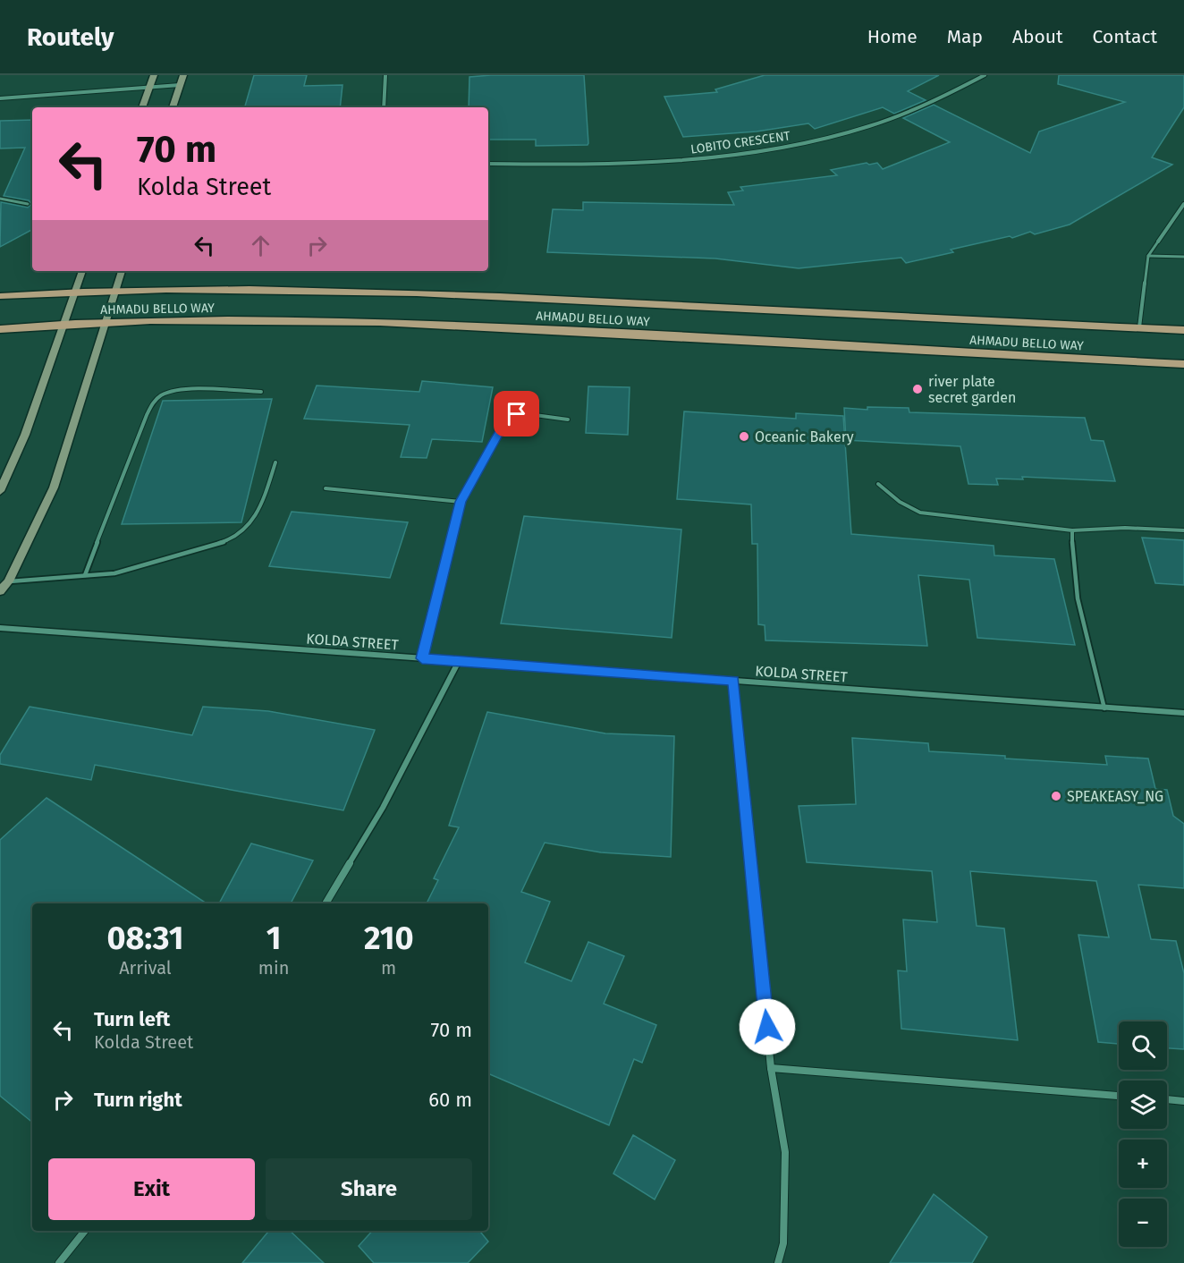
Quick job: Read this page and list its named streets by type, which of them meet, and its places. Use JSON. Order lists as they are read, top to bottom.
{
  "streets": {
    "main road": ["AHMADU BELLO WAY"],
    "street": ["LOBITO CRESCENT", "KOLDA STREET"]
  },
  "places": ["river plate secret garden", "Oceanic Bakery", "SPEAKEASY_NG"],
  "page": {
    "header": "Routely",
    "nav": [
      "Home",
      "Map",
      "About",
      "Contact"
    ],
    "turn": ["70 m", "Kolda Street"],
    "eta": [
      "08:31",
      "Arrival",
      "1",
      "min",
      "210",
      "m"
    ],
    "list": [
      {
        "name": "Turn left",
        "note": "Kolda Street",
        "value": "70 m"
      },
      {
        "name": "Turn right",
        "value": "60 m"
      }
    ],
    "map_buttons": ["+", "−"],
    "buttons": ["Exit", "Share"]
  }
}
